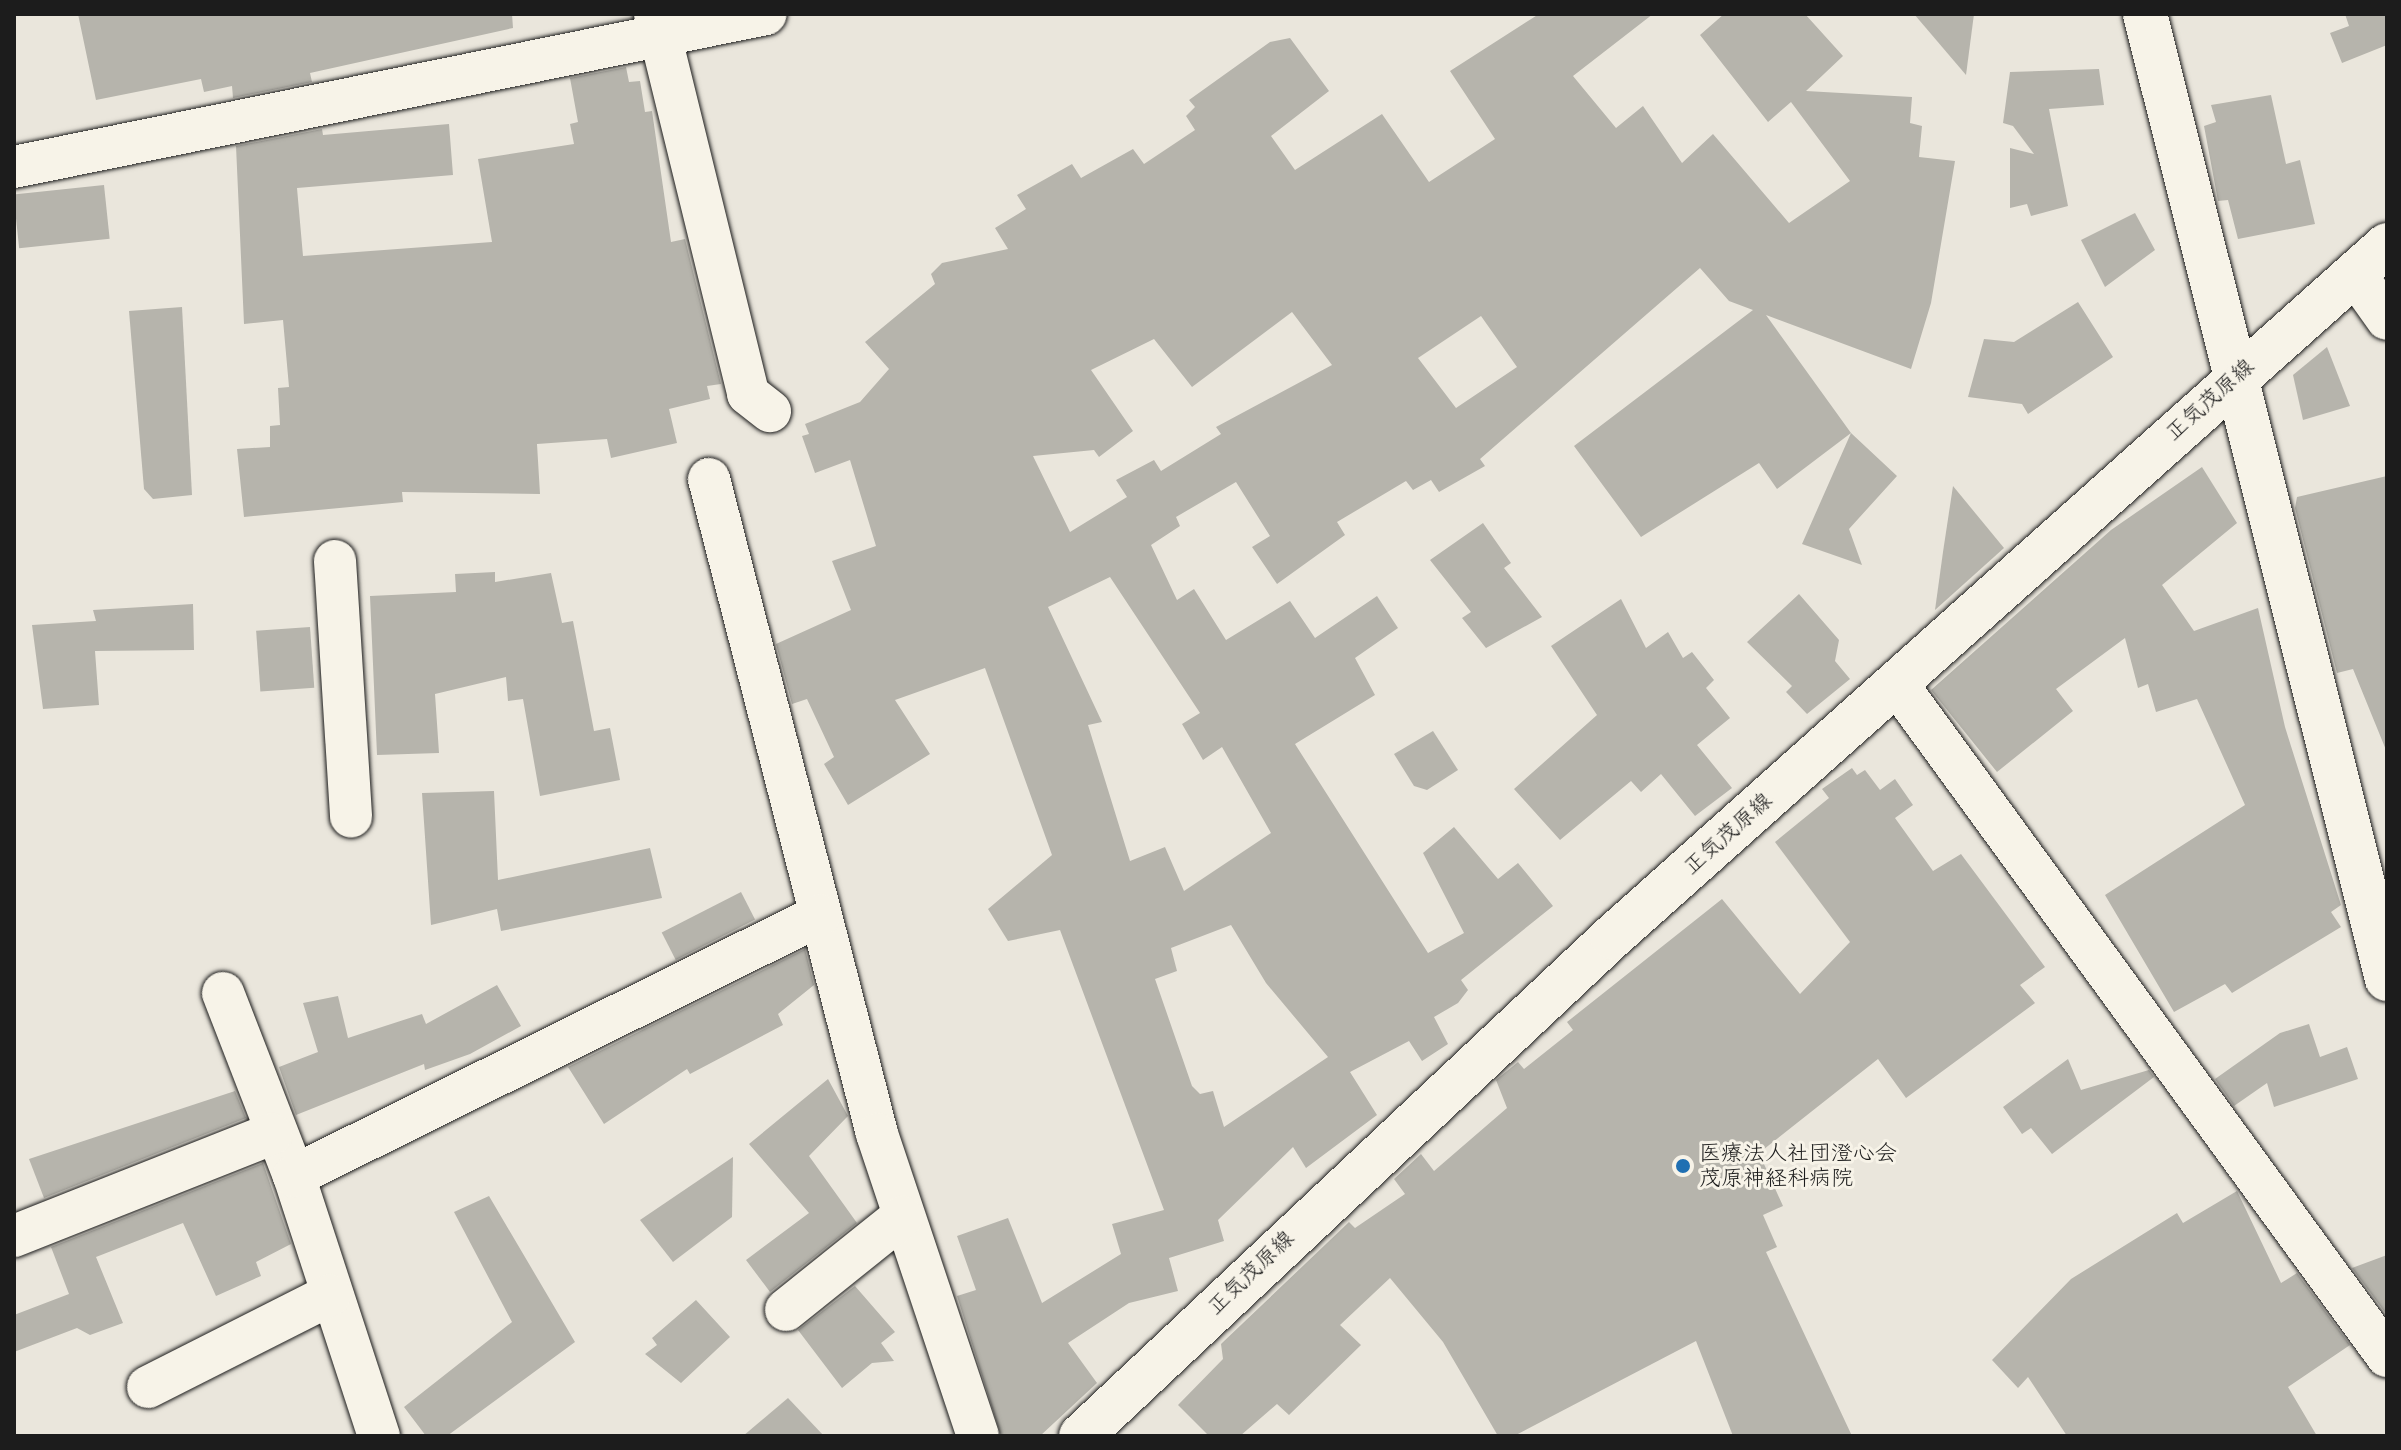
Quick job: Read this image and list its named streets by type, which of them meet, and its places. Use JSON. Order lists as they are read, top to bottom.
{
  "streets": {
    "main road": ["正気茂原線"]
  },
  "places": ["医療法人社団澄心会 茂原神経科病院"]
}
